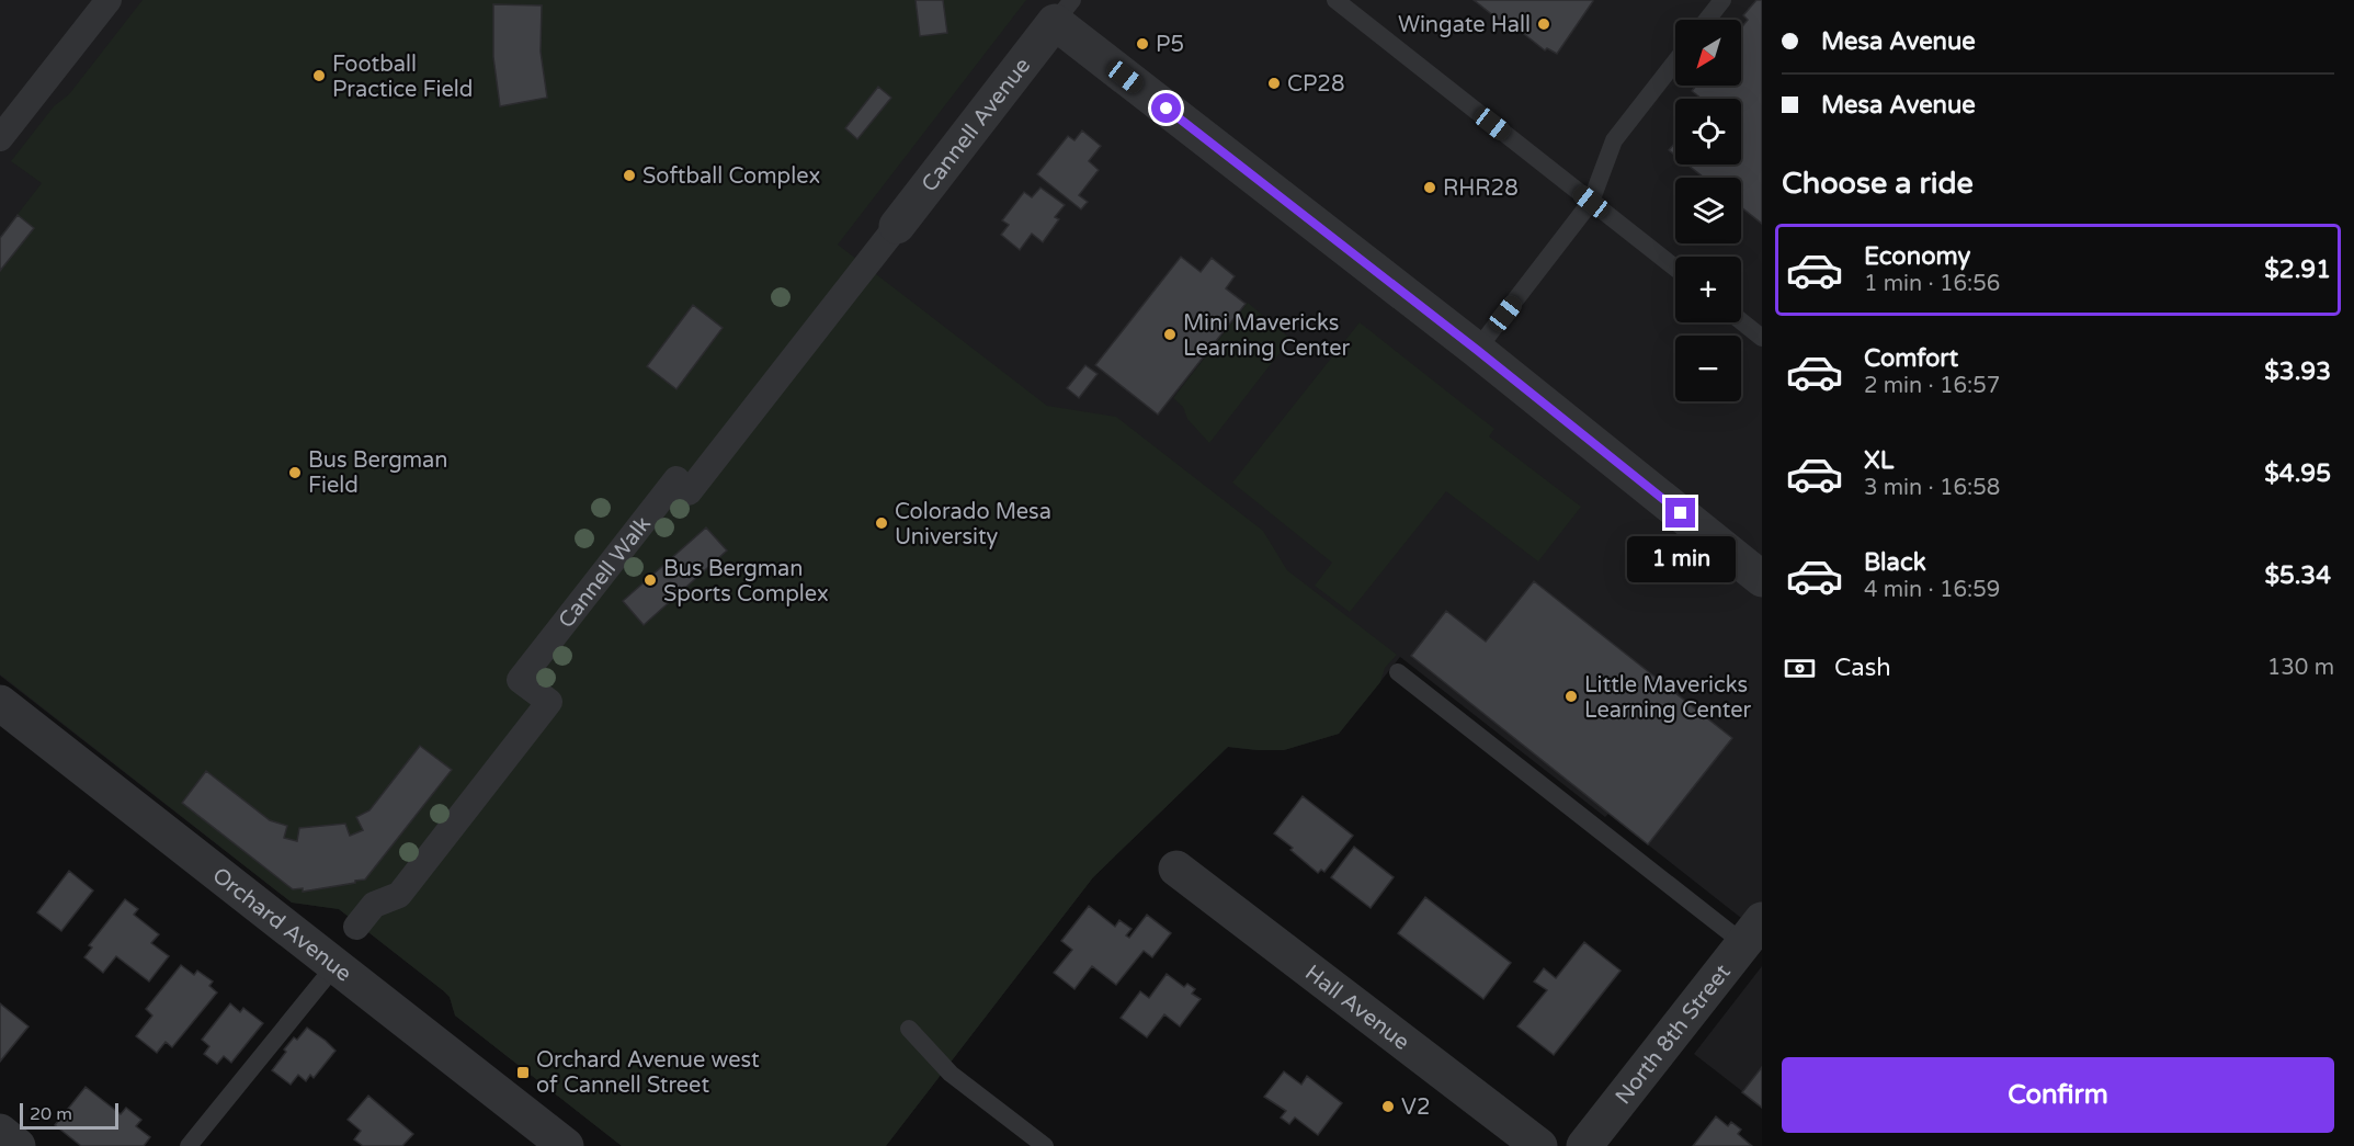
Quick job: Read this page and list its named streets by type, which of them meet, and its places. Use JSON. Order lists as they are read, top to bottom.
{
  "streets": {
    "street": [
      "Cannell Avenue",
      "Cannell Walk",
      "Orchard Avenue",
      "Hall Avenue",
      "North 8th Street"
    ]
  },
  "crossings": [
    ["Cannell Avenue", "Cannell Walk"]
  ],
  "places": {
    "other": [
      "Wingate Hall",
      "P5",
      "Football Practice Field",
      "CP28",
      "Softball Complex",
      "RHR28",
      "Mini Mavericks Learning Center",
      "Bus Bergman Field",
      "Colorado Mesa University",
      "Bus Bergman Sports Complex",
      "Little Mavericks Learning Center",
      "V2"
    ],
    "transit": ["Orchard Avenue west of Cannell Street"]
  },
  "scale_bar": "20 m",
  "north": "bottom left",
  "page": {
    "banner": ["Mesa Avenue", "Mesa Avenue"],
    "map_buttons": ["+", "−"],
    "heading": "Choose a ride",
    "list": [
      {
        "name": "Economy",
        "note": "1 min · 16:56",
        "value": "$2.91"
      },
      {
        "name": "Comfort",
        "note": "2 min · 16:57",
        "value": "$3.93"
      },
      {
        "name": "XL",
        "note": "3 min · 16:58",
        "value": "$4.95"
      },
      {
        "name": "Black",
        "note": "4 min · 16:59",
        "value": "$5.34"
      }
    ],
    "bubble": "1 min",
    "pay": ["Cash", "130 m"],
    "buttons": "Confirm",
    "scale": "20 m"
  }
}
